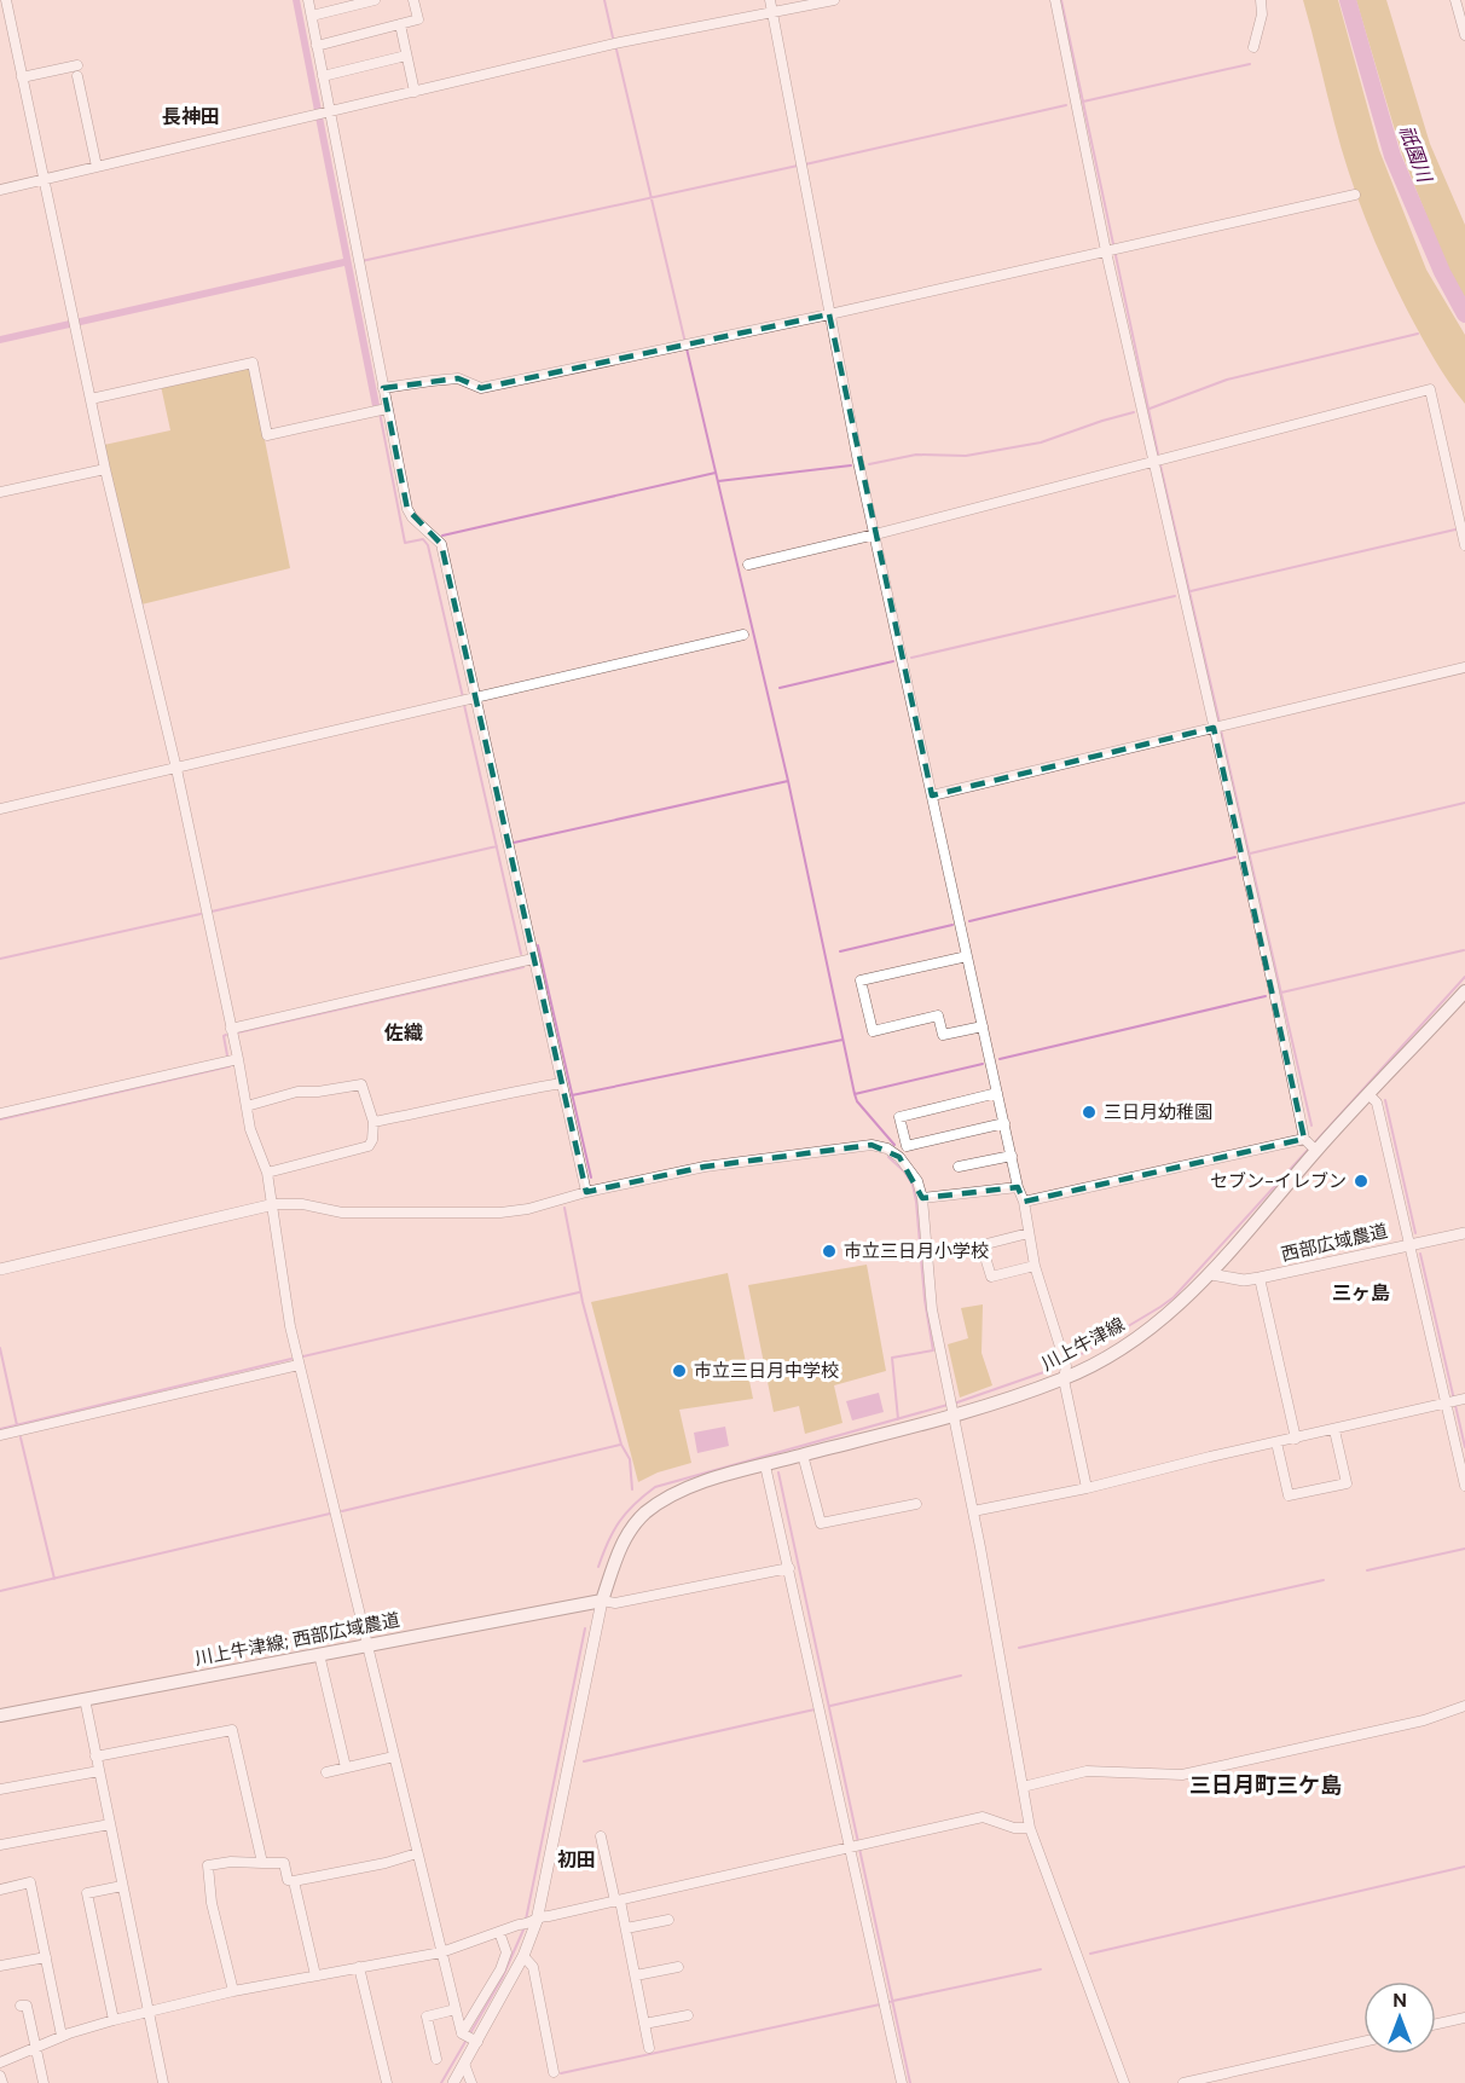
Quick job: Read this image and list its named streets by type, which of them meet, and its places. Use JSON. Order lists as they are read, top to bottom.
{
  "streets": {
    "main road": ["川上牛津線", "川上牛津線; 西部広域農道"],
    "street": ["西部広域農道"]
  },
  "crossings": [
    ["西部広域農道", "川上牛津線"],
    ["川上牛津線", "川上牛津線; 西部広域農道"]
  ],
  "districts": [
    "長神田",
    "佐織",
    "三ヶ島",
    "三日月町三ケ島",
    "初田"
  ],
  "water": ["祇園川"],
  "places": [
    "三日月幼稚園",
    "セブン-イレブン",
    "市立三日月小学校",
    "市立三日月中学校"
  ],
  "north": "top"
}
